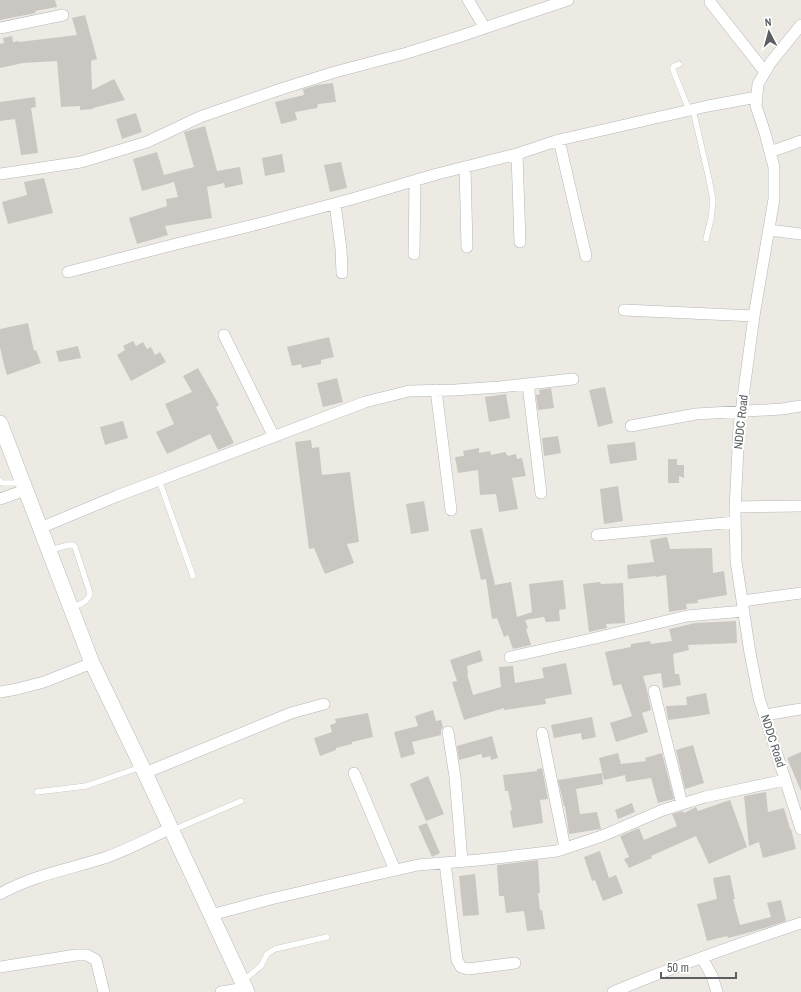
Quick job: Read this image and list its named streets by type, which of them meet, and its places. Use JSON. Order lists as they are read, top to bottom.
{
  "streets": {
    "street": ["NDDC Road"]
  },
  "scale_bar": "50 m",
  "north": "top"
}
